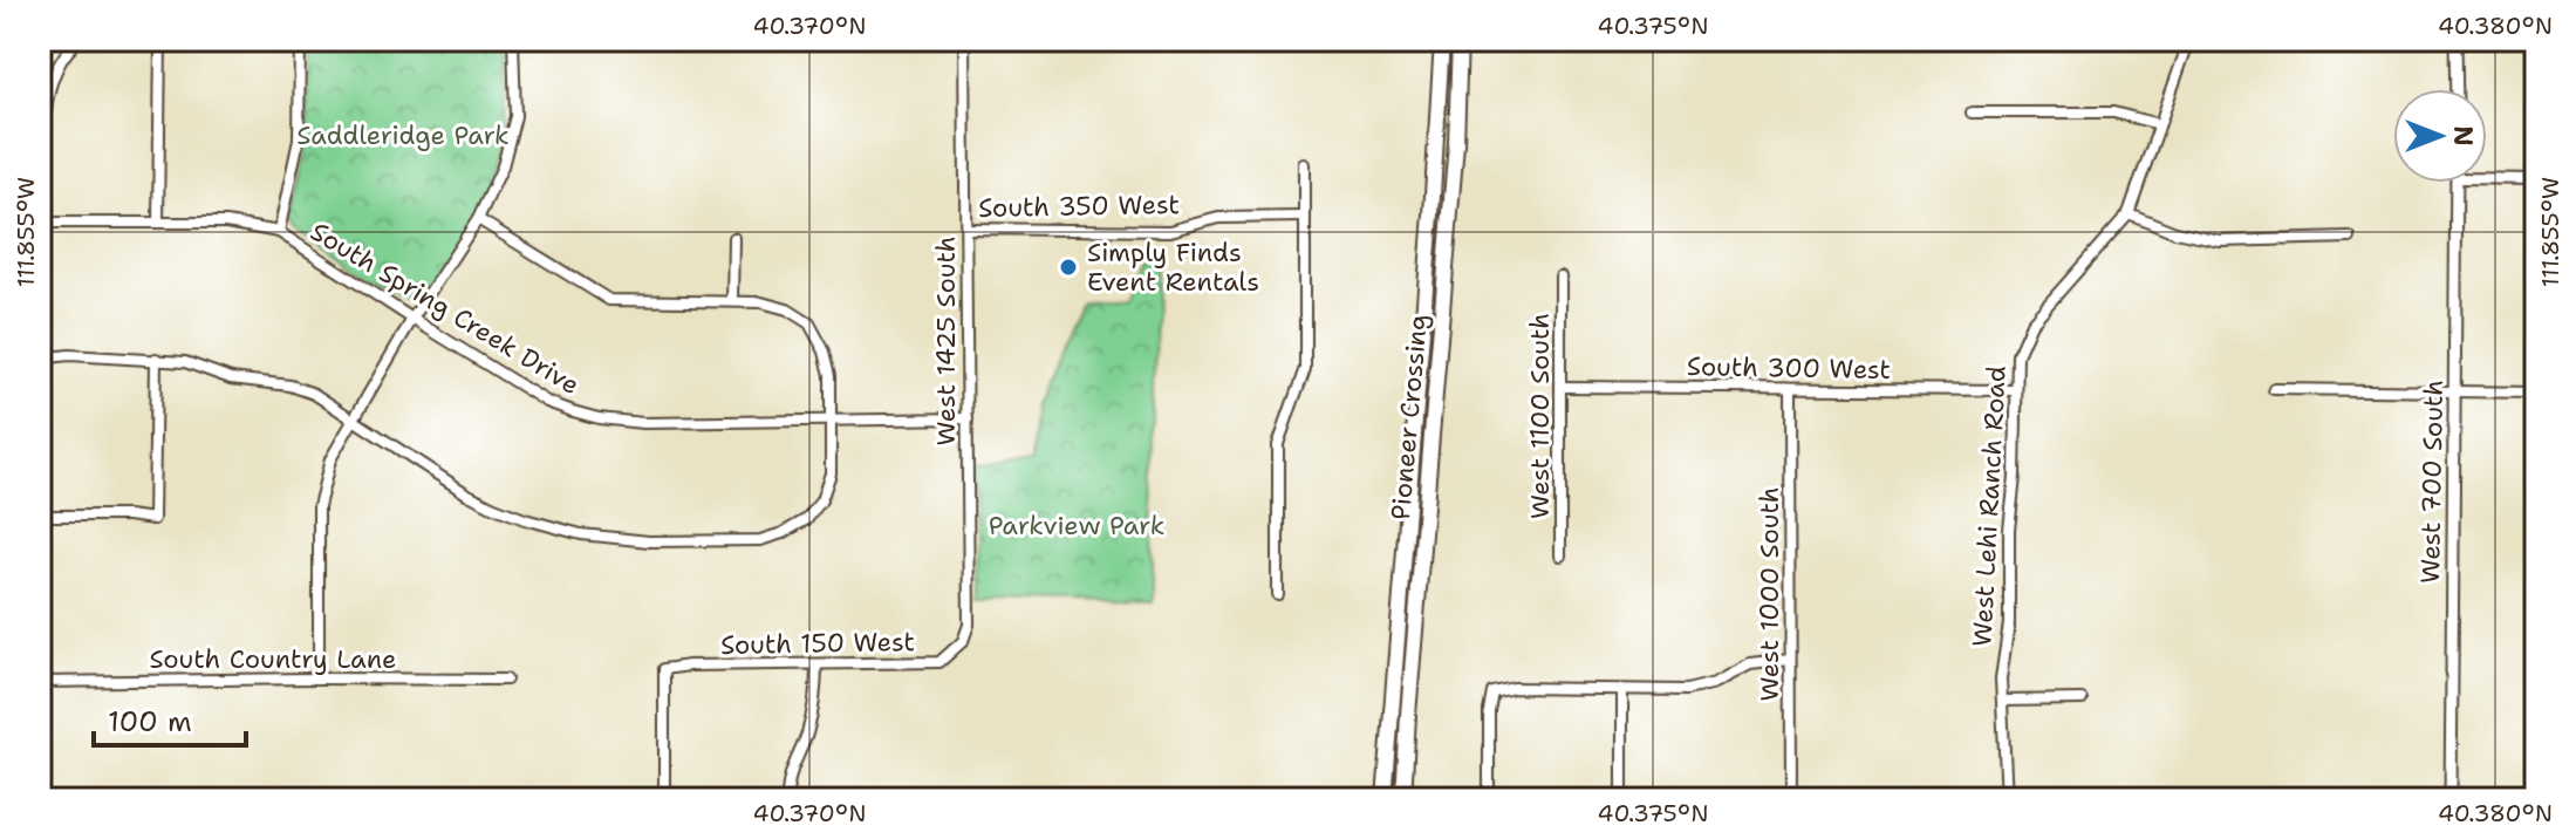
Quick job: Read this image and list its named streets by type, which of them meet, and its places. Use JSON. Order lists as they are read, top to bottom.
{
  "streets": {
    "highway": ["Pioneer Crossing"],
    "street": [
      "South 350 West",
      "South Spring Creek Drive",
      "West 1425 South",
      "South 300 West",
      "West 1100 South",
      "West 700 South",
      "West Lehi Ranch Road",
      "West 1000 South",
      "South 150 West",
      "South Country Lane"
    ]
  },
  "crossings": [
    ["South 350 West", "West 1425 South"],
    ["South Spring Creek Drive", "West 1425 South"],
    ["West 1425 South", "South 150 West"],
    ["South 300 West", "West 1100 South"],
    ["South 300 West", "West Lehi Ranch Road"],
    ["South 300 West", "West 1000 South"]
  ],
  "parks": ["Saddleridge Park", "Parkview Park"],
  "places": ["Simply Finds Event Rentals"],
  "scale_bar": "100 m",
  "north": "right",
  "coordinates": [
    "40.370°N",
    "40.375°N",
    "40.380°N",
    "111.855°W"
  ]
}
